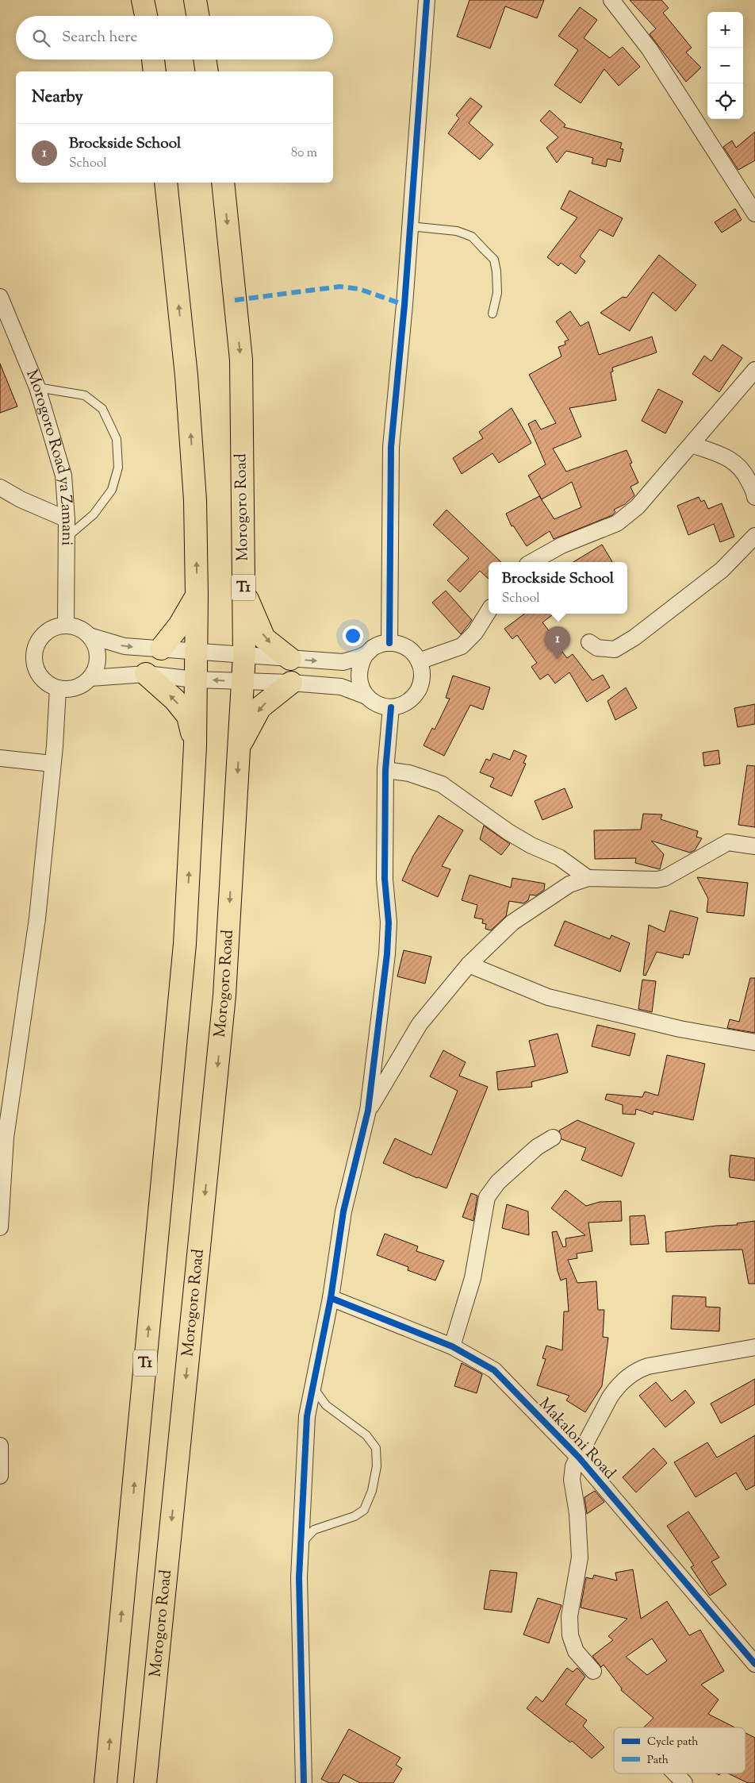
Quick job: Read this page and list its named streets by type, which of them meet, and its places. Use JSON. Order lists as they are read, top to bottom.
{
  "streets": {
    "highway": ["Morogoro Road", "T1"],
    "street": ["Morogoro Road ya Zamani", "Makaloni Road"]
  },
  "legend": ["Cycle path", "Path"],
  "page": {
    "map_buttons": ["+", "−"],
    "search": "Search here",
    "heading": "Nearby",
    "list": [
      {
        "mark": "1",
        "name": "Brockside School",
        "note": "School",
        "value": "80 m"
      }
    ],
    "popup": ["Brockside School", "School"],
    "pins": "1"
  }
}
